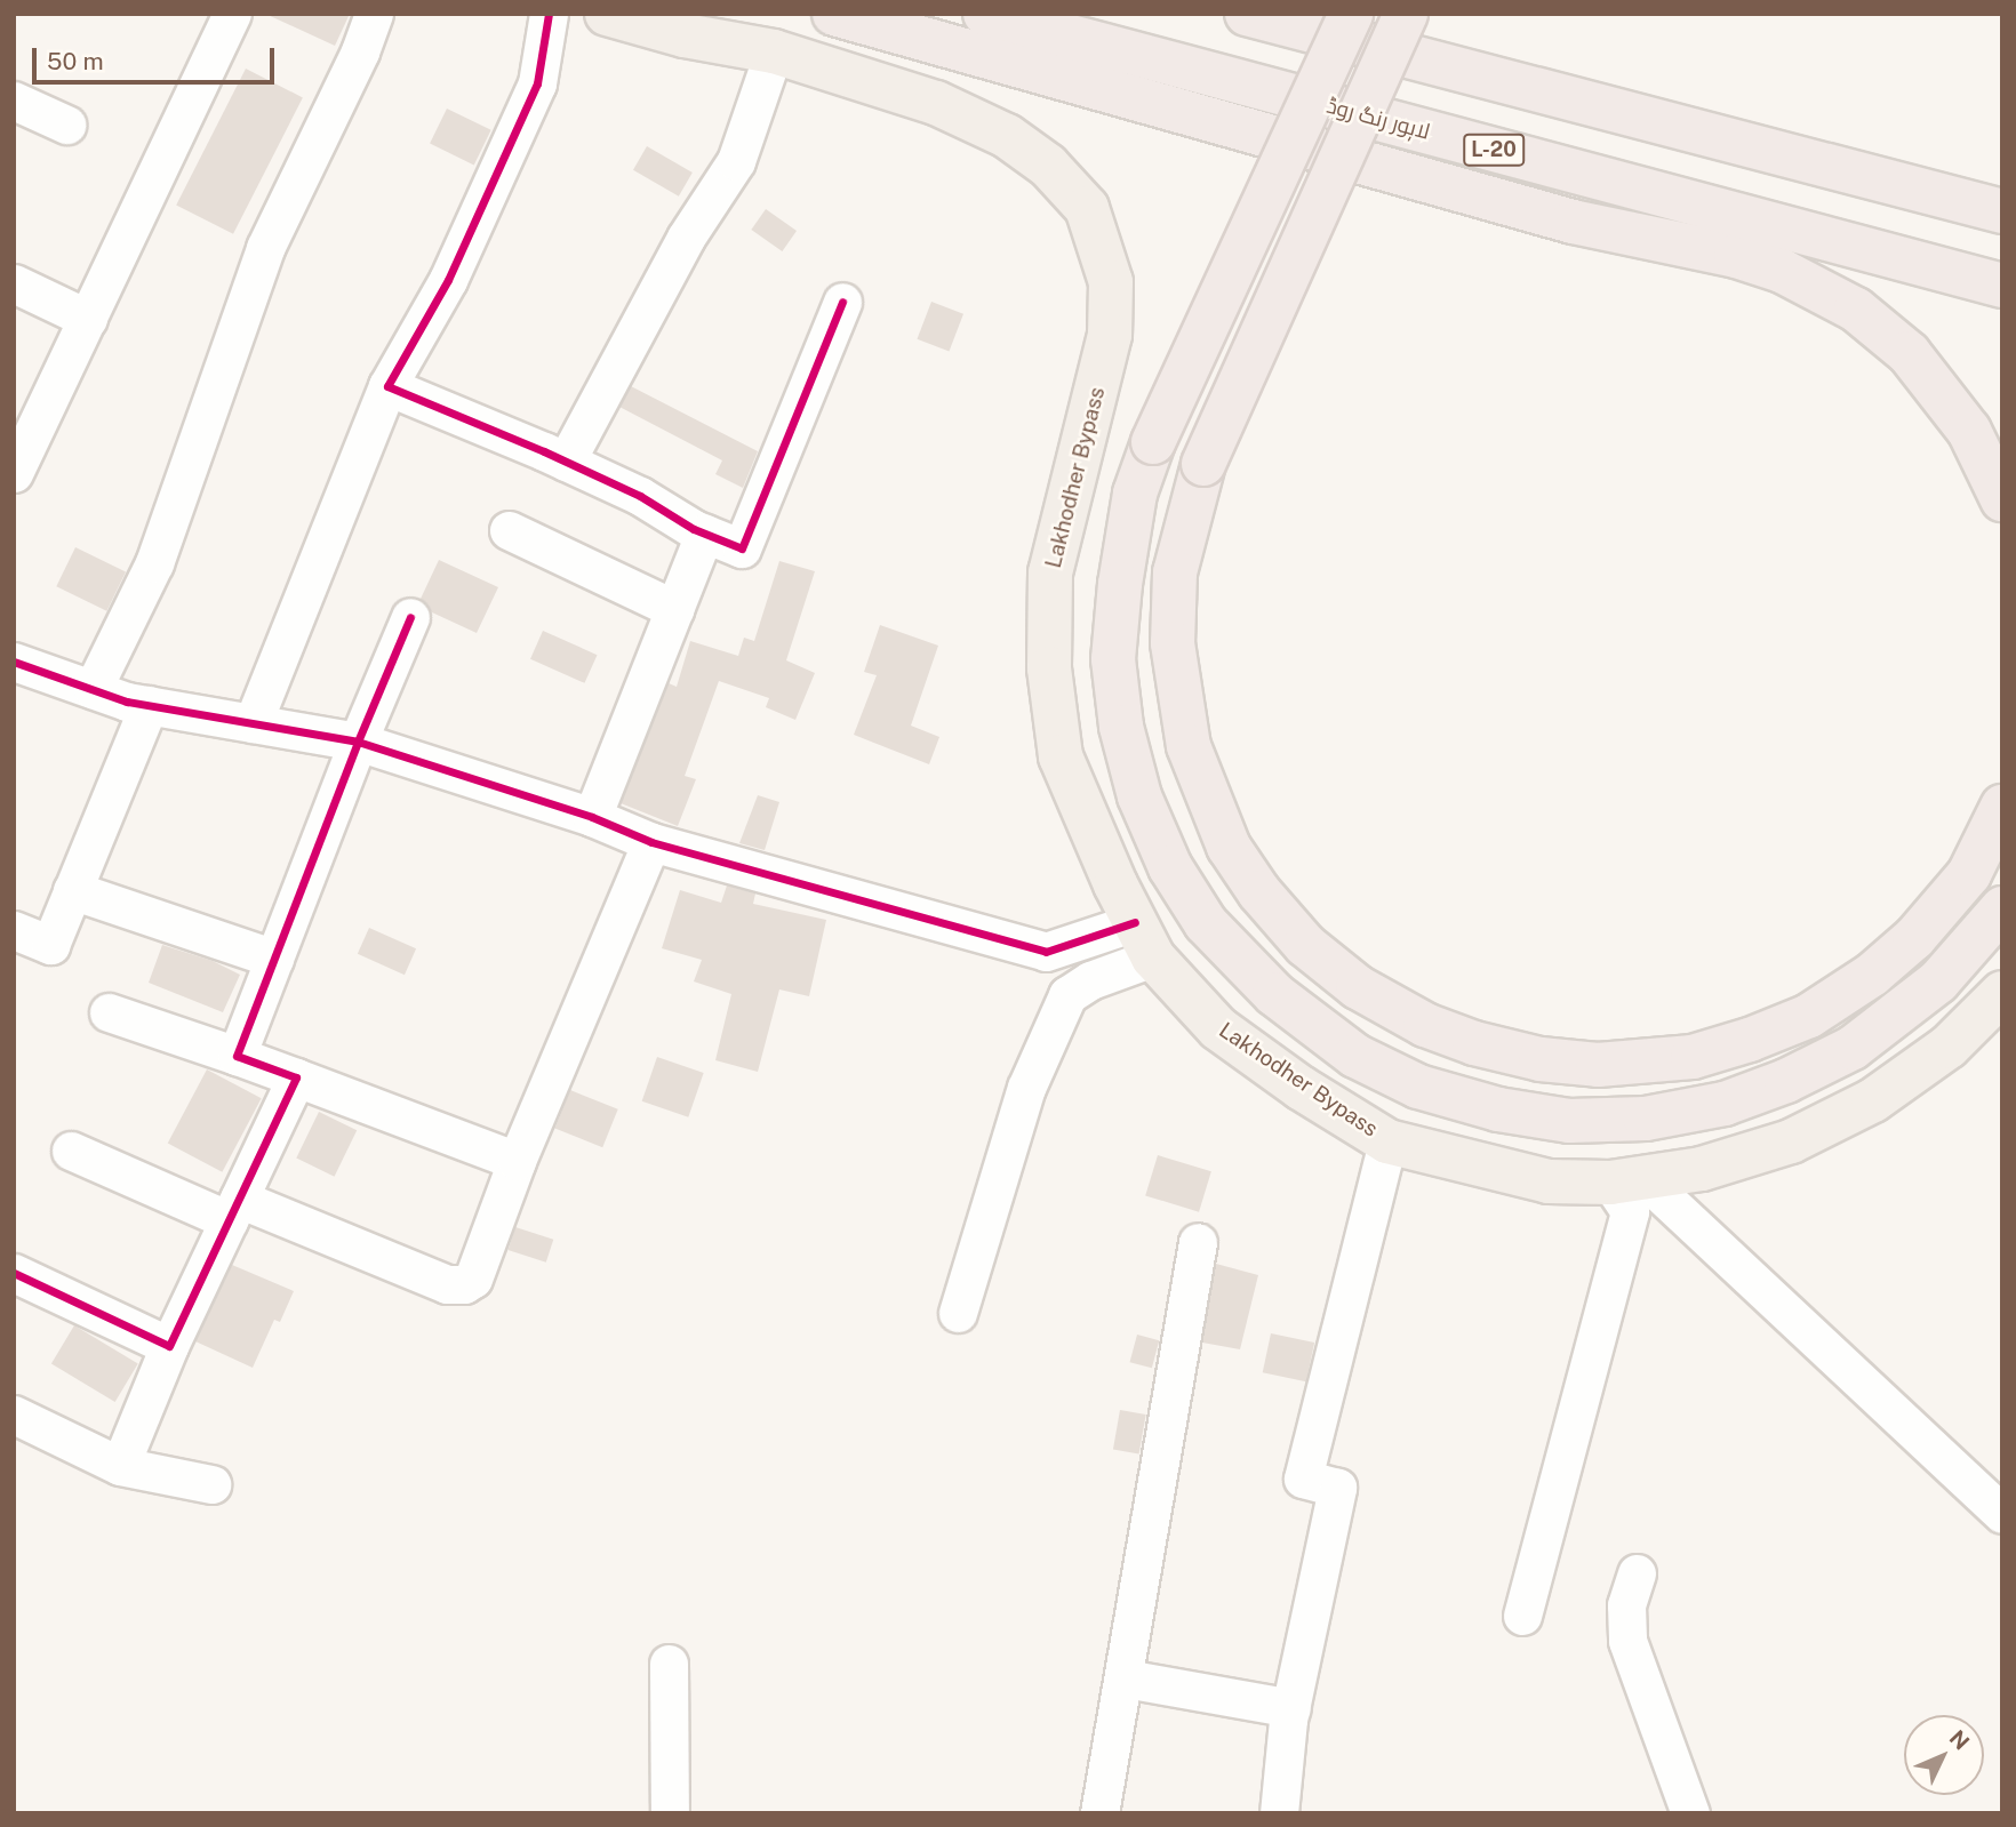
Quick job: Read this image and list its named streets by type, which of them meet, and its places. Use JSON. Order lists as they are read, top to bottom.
{
  "streets": {
    "highway": ["لاہور رنگ روڈ", "L-20"],
    "main road": ["Lakhodher Bypass"]
  },
  "scale_bar": "50 m",
  "north": "top right"
}
